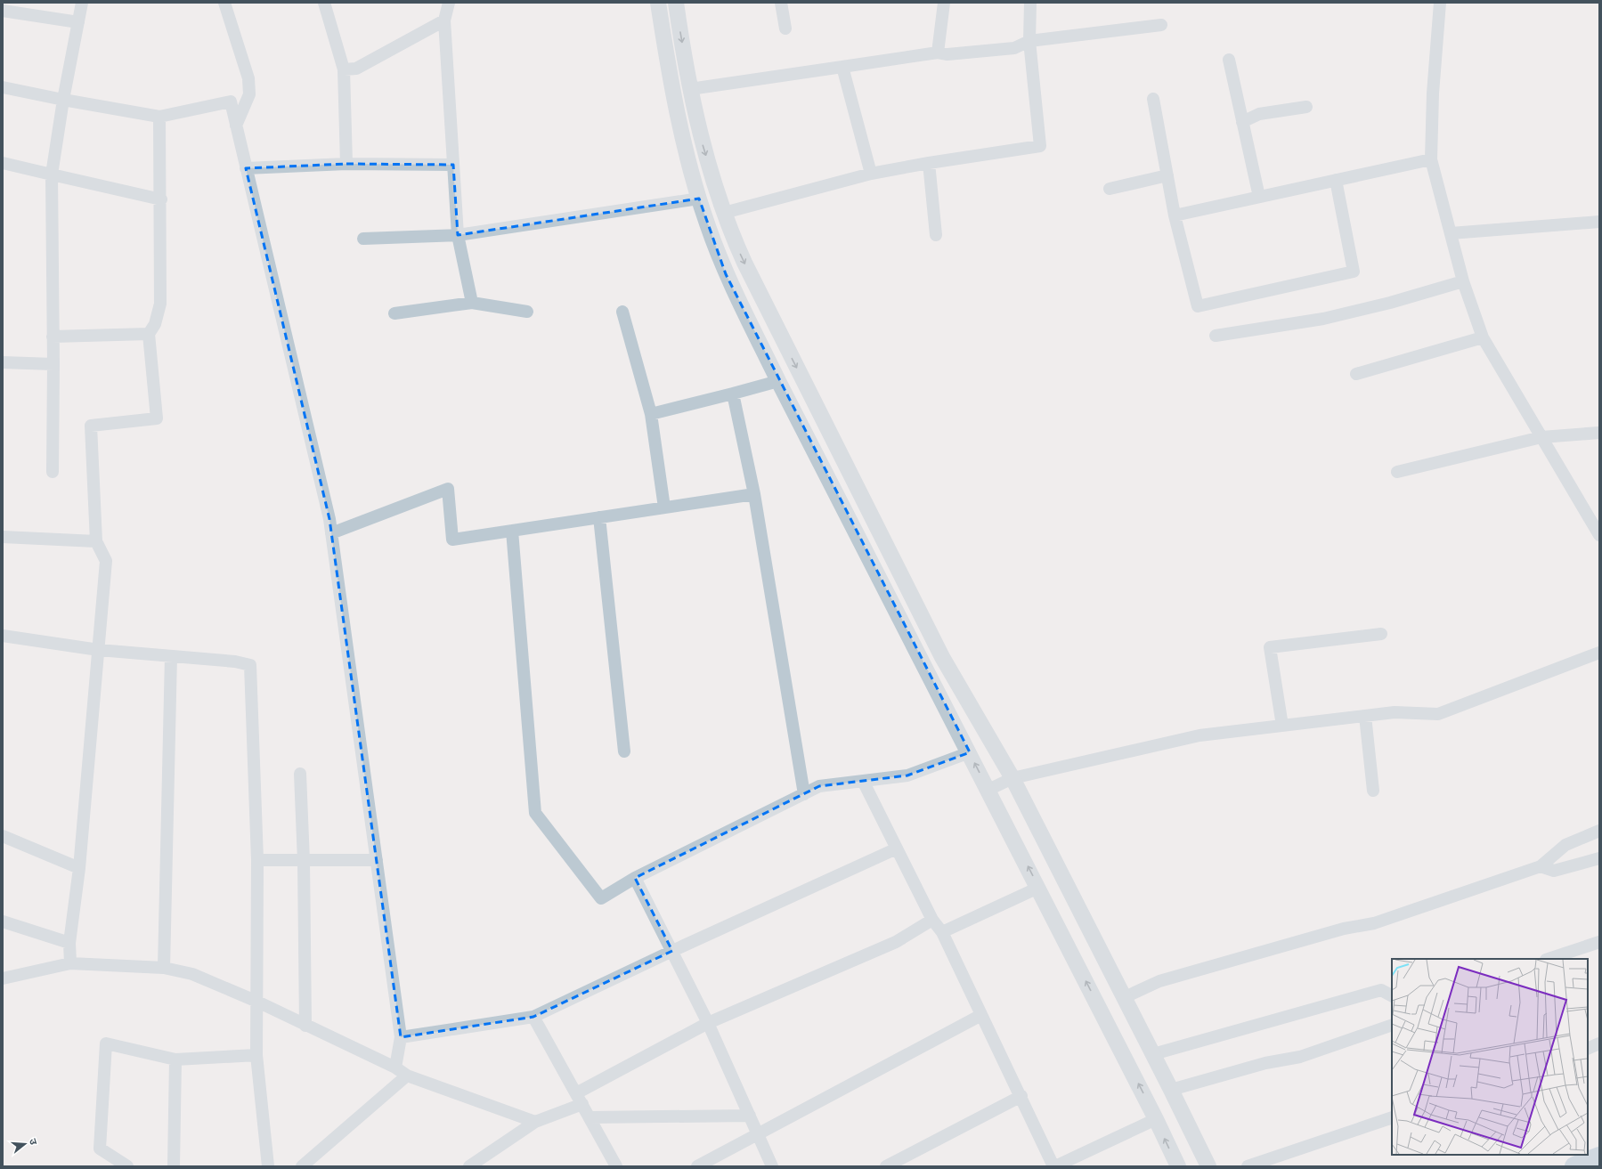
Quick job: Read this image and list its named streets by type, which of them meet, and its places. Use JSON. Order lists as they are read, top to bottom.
{
  "north": "right"
}
